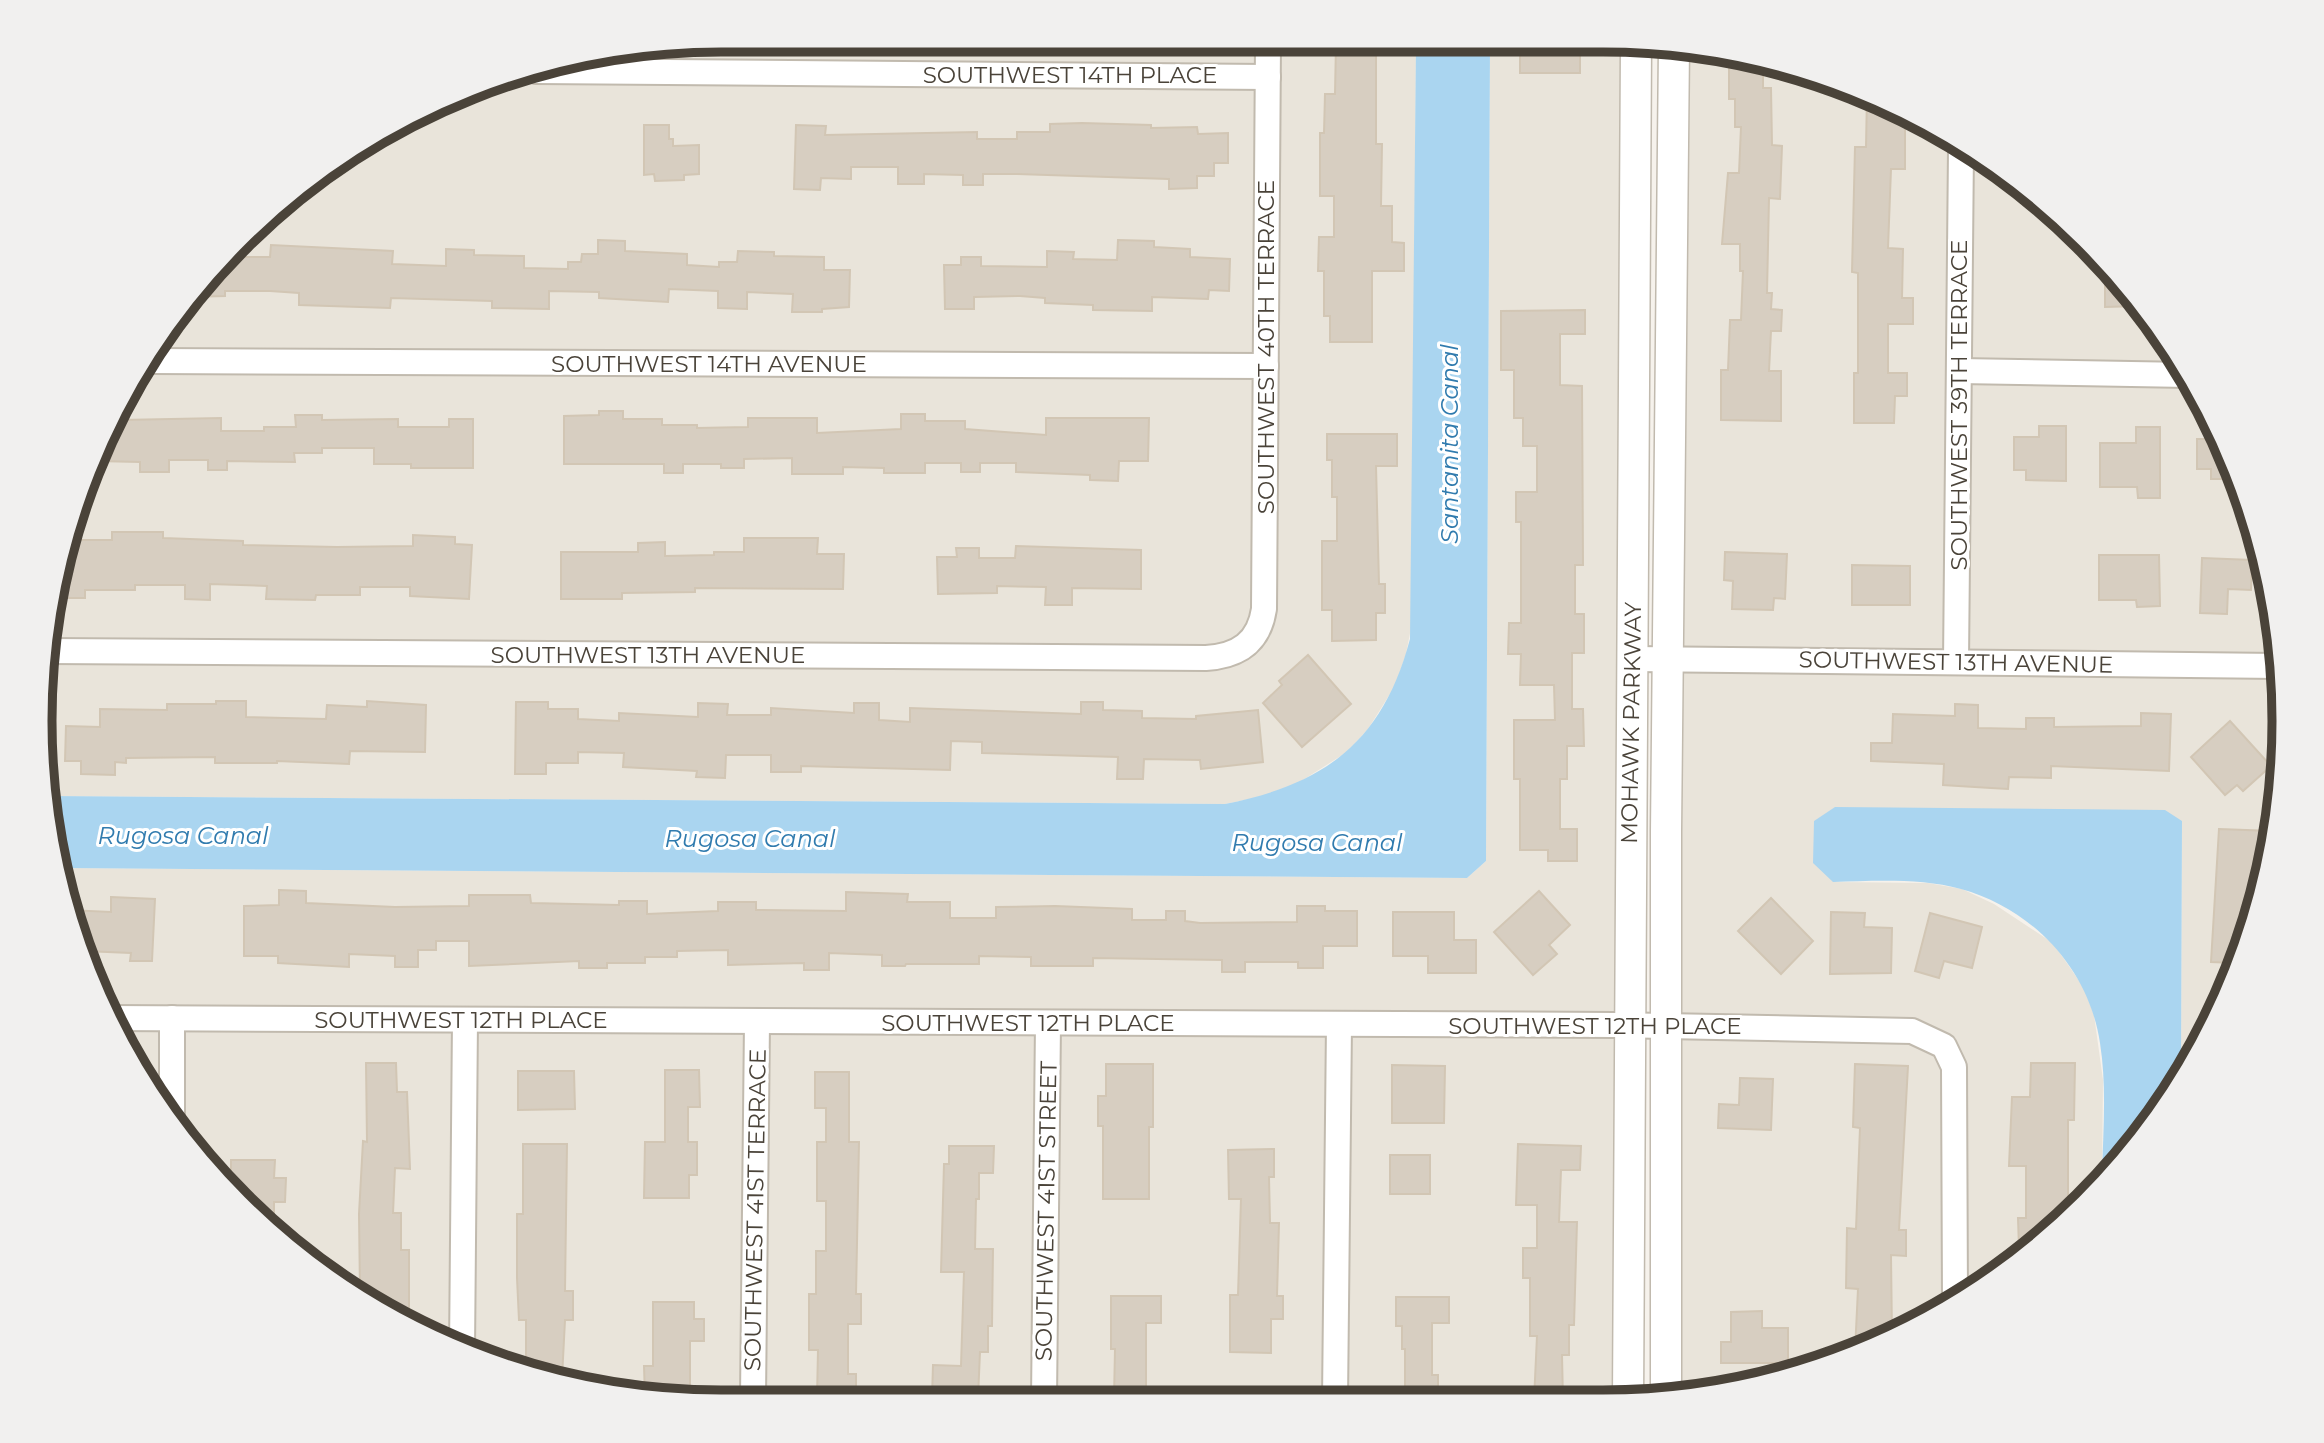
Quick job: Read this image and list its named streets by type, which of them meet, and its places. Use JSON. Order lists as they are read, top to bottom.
{
  "streets": {
    "street": [
      "SOUTHWEST 14TH PLACE",
      "SOUTHWEST 40TH TERRACE",
      "SOUTHWEST 14TH AVENUE",
      "SOUTHWEST 39TH TERRACE",
      "SOUTHWEST 13TH AVENUE",
      "MOHAWK PARKWAY",
      "SOUTHWEST 12TH PLACE",
      "SOUTHWEST 41ST TERRACE",
      "SOUTHWEST 41ST STREET"
    ]
  },
  "crossings": [
    ["SOUTHWEST 14TH PLACE", "SOUTHWEST 40TH TERRACE"],
    ["SOUTHWEST 40TH TERRACE", "SOUTHWEST 14TH AVENUE"],
    ["SOUTHWEST 40TH TERRACE", "SOUTHWEST 13TH AVENUE"],
    ["SOUTHWEST 39TH TERRACE", "SOUTHWEST 13TH AVENUE"],
    ["SOUTHWEST 13TH AVENUE", "MOHAWK PARKWAY"],
    ["MOHAWK PARKWAY", "SOUTHWEST 12TH PLACE"],
    ["SOUTHWEST 12TH PLACE", "SOUTHWEST 41ST TERRACE"],
    ["SOUTHWEST 12TH PLACE", "SOUTHWEST 41ST STREET"]
  ],
  "water": ["Santanita Canal", "Rugosa Canal"]
}
